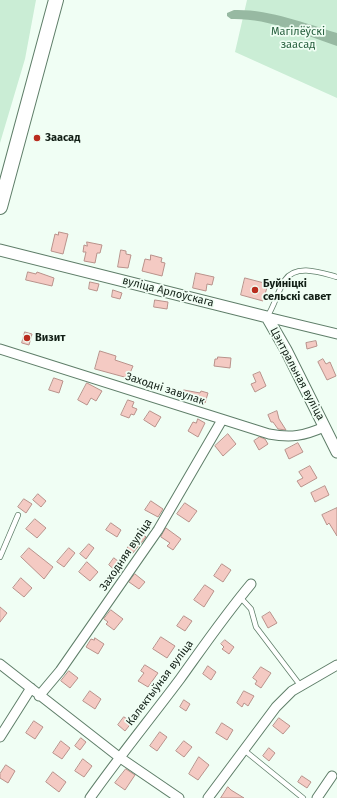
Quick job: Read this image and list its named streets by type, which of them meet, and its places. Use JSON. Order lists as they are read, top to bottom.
{
  "streets": {
    "street": [
      "вуліца Арлоўскага",
      "Цэнтральная вуліца",
      "Заходні завулак",
      "Заходняя вуліца",
      "Калектыўная вуліца"
    ]
  },
  "crossings": [
    ["вуліца Арлоўскага", "Цэнтральная вуліца"],
    ["Цэнтральная вуліца", "Заходні завулак"],
    ["Заходні завулак", "Заходняя вуліца"]
  ],
  "parks": ["Магілёўскі заасад"],
  "places": ["Заасад", "Буйніцкі сельскі савет", "Визит"]
}
